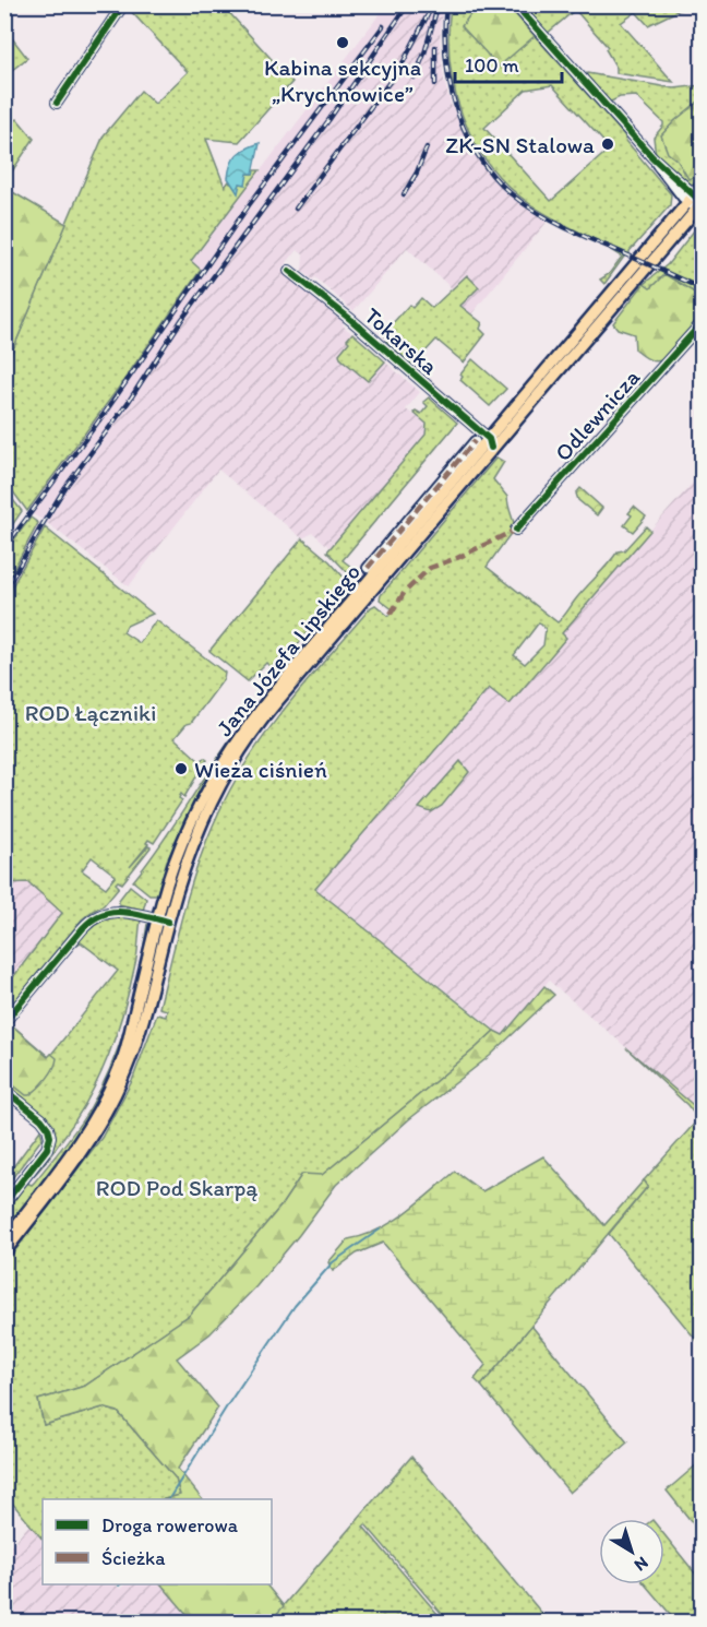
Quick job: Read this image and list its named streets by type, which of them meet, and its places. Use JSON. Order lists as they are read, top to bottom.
{
  "streets": {
    "main road": ["Jana Józefa Lipskiego"],
    "street": ["Tokarska", "Odlewnicza"]
  },
  "crossings": [
    ["Tokarska", "Jana Józefa Lipskiego"]
  ],
  "parks": ["ROD Łączniki", "ROD Pod Skarpą"],
  "places": ["Kabina sekcyjna „Krychnowice”", "ZK-SN Stalowa", "Wieża ciśnień"],
  "legend": ["Droga rowerowa", "Ścieżka"],
  "scale_bar": "100 m",
  "north": "bottom right"
}
